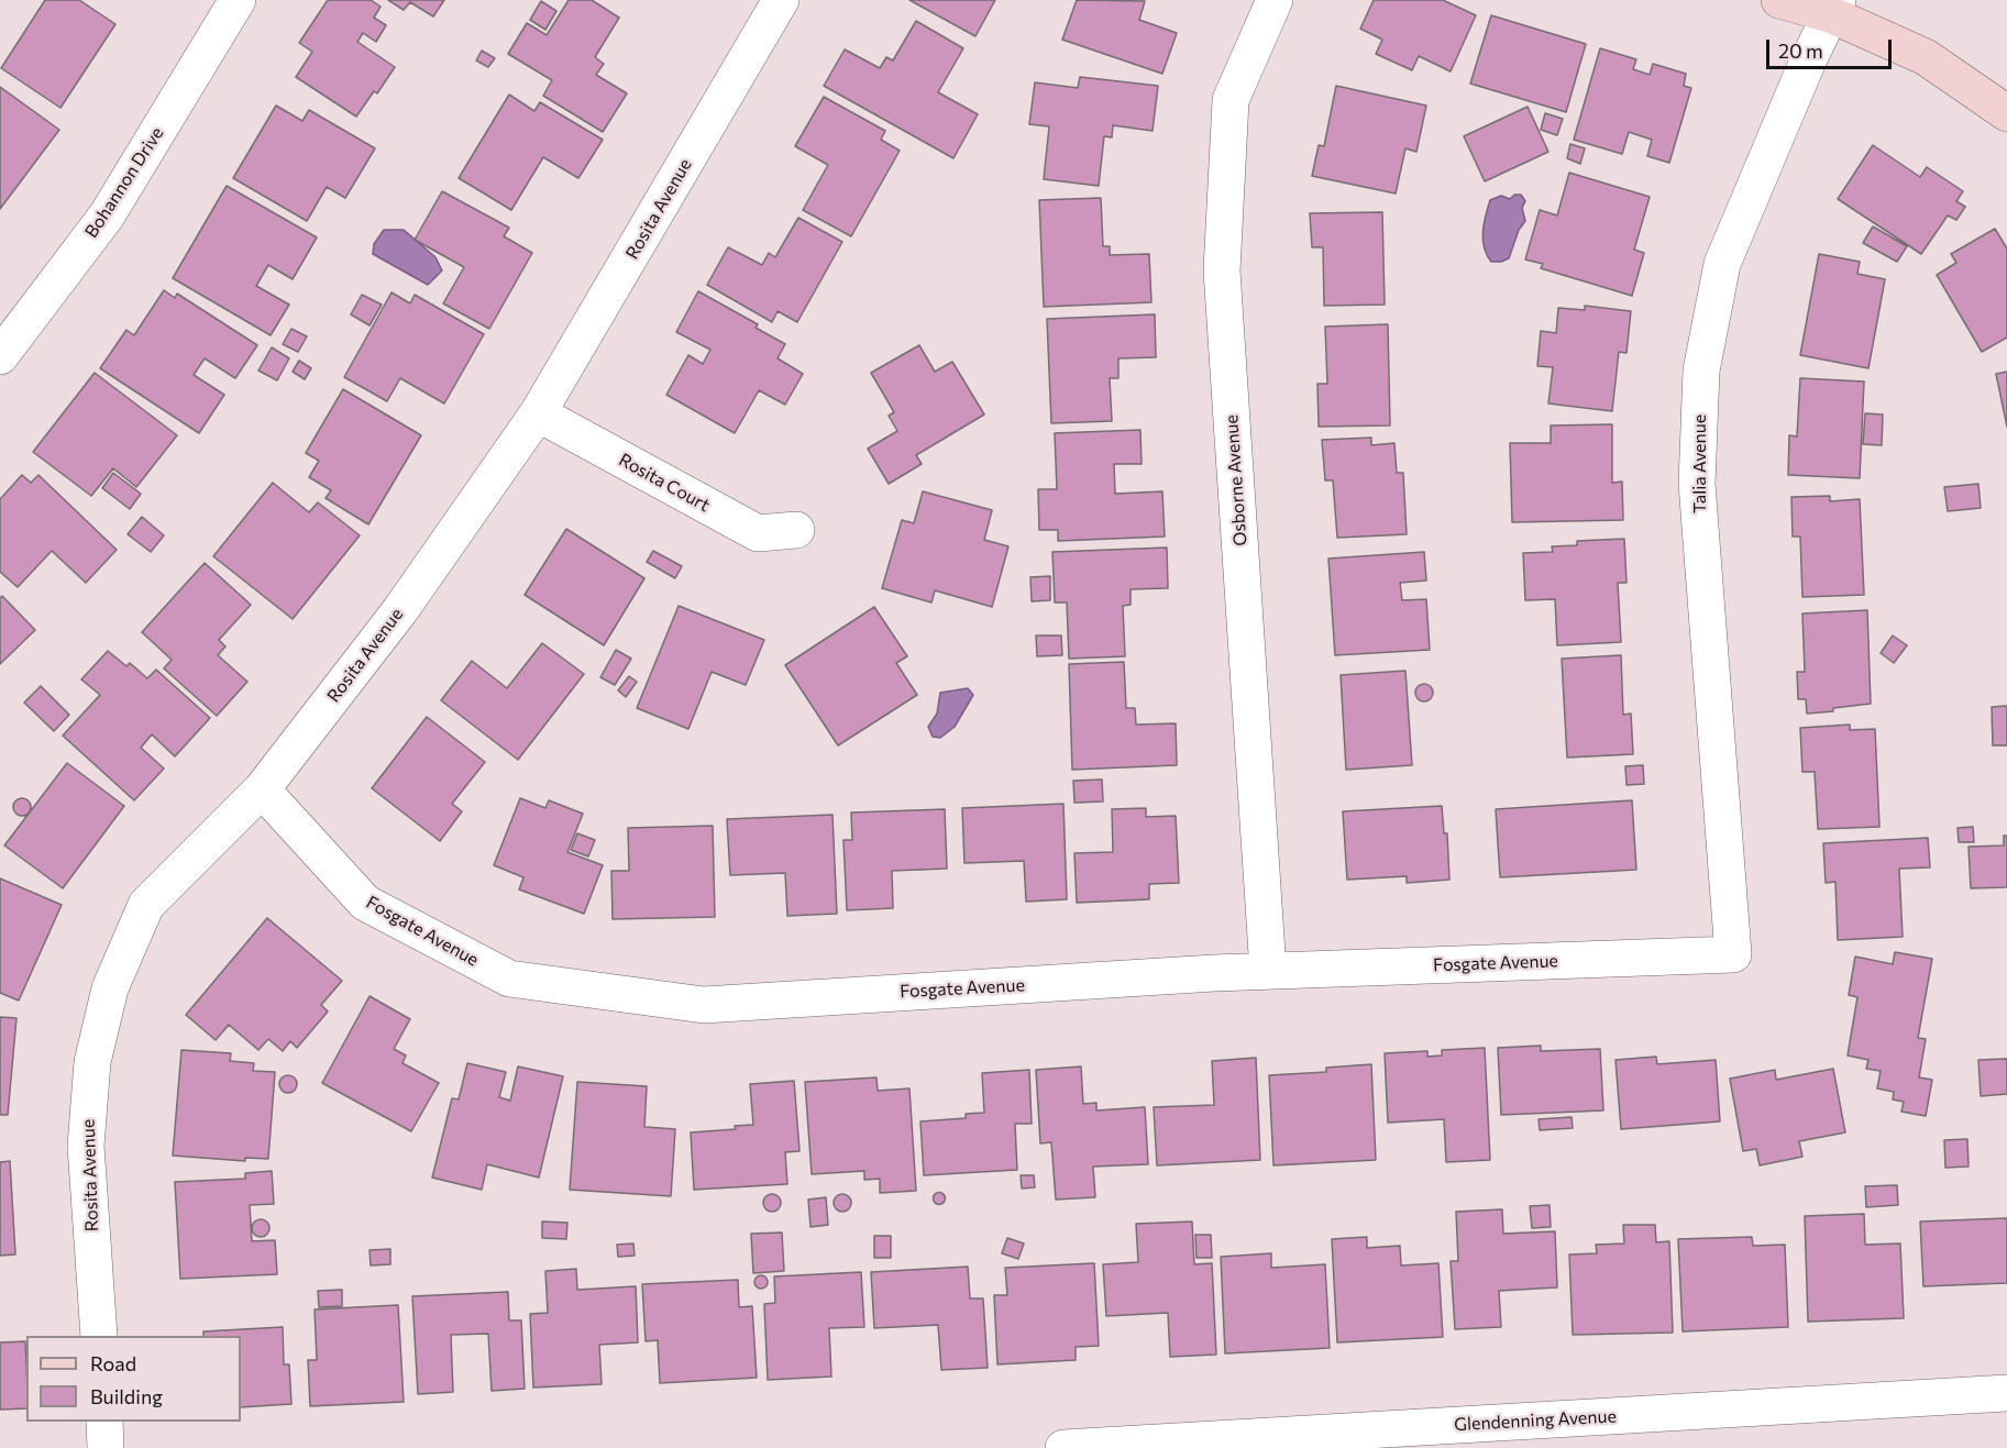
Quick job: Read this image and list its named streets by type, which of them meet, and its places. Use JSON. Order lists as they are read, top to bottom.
{
  "streets": {
    "street": [
      "Bohannon Drive",
      "Rosita Avenue",
      "Talia Avenue",
      "Osborne Avenue",
      "Rosita Court",
      "Fosgate Avenue",
      "Glendenning Avenue"
    ]
  },
  "crossings": [
    ["Rosita Avenue", "Rosita Court"],
    ["Rosita Avenue", "Fosgate Avenue"],
    ["Talia Avenue", "Fosgate Avenue"],
    ["Osborne Avenue", "Fosgate Avenue"]
  ],
  "legend": ["Road", "Building"],
  "scale_bar": "20 m"
}
